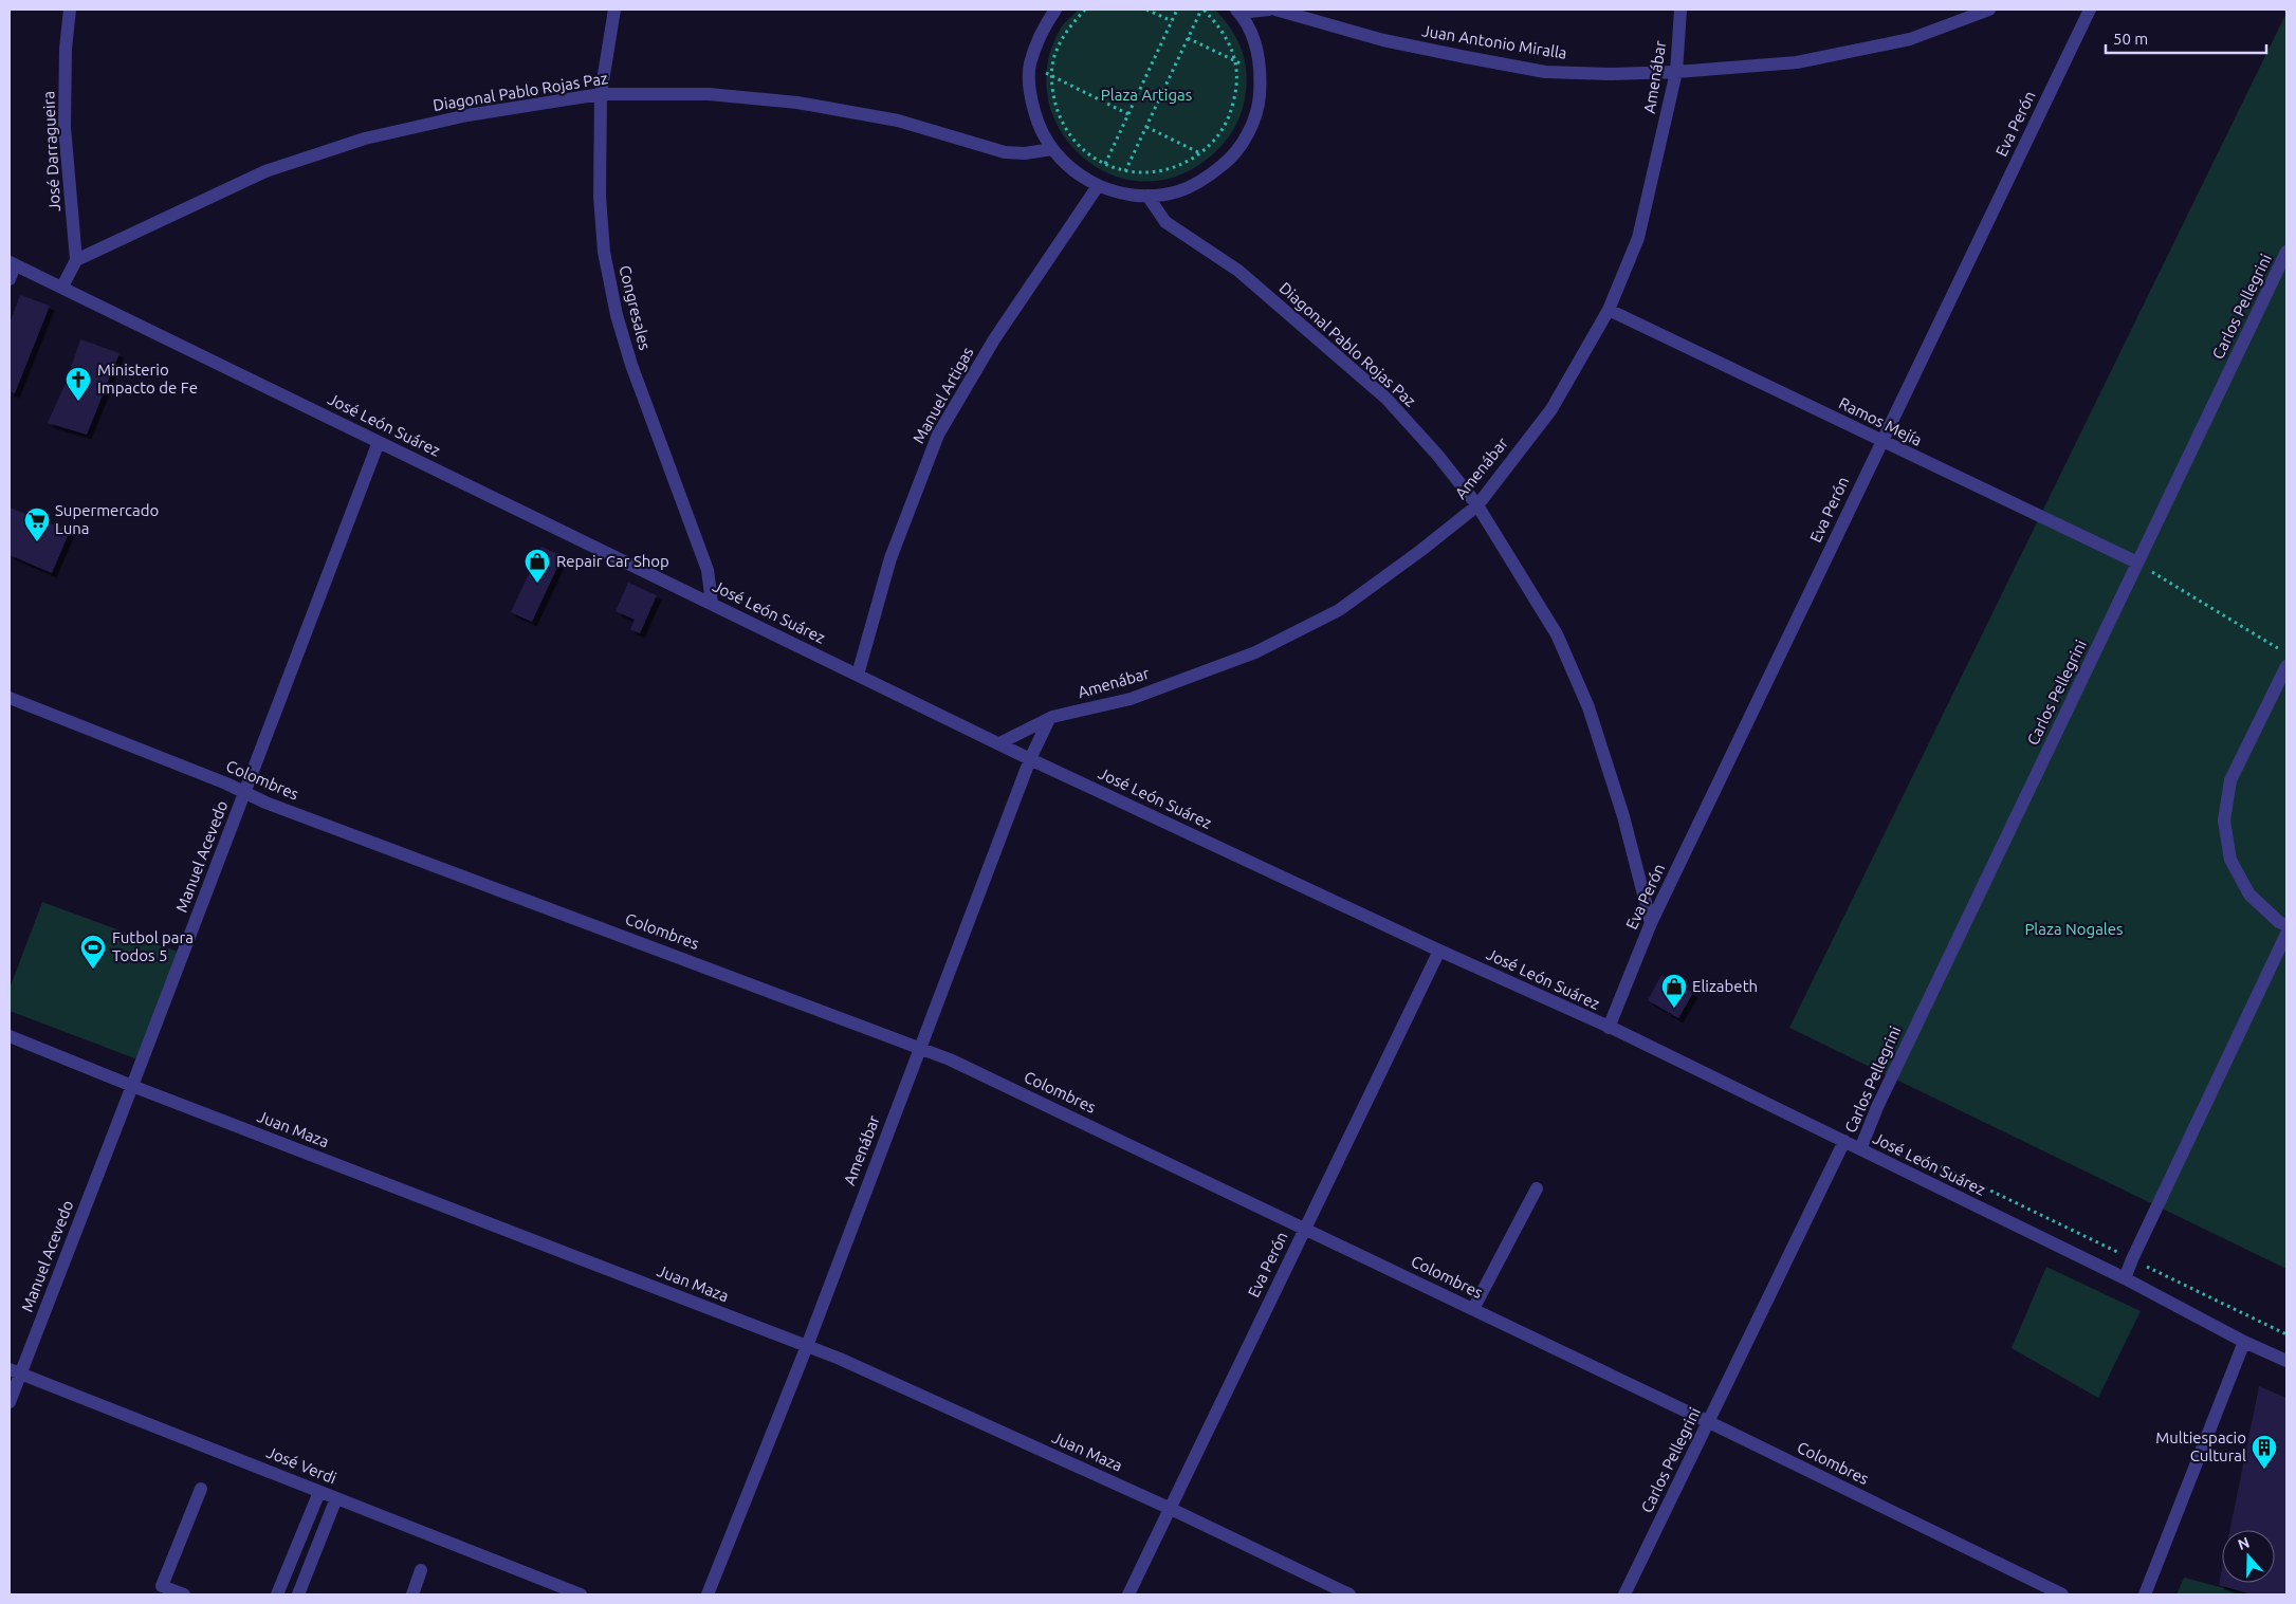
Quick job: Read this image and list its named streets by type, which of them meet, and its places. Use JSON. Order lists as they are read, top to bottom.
{
  "streets": {
    "street": [
      "Juan Antonio Miralla",
      "Amenábar",
      "Diagonal Pablo Rojas Paz",
      "Eva Perón",
      "José Darragueira",
      "Carlos Pellegrini",
      "Congresales",
      "Manuel Artigas",
      "Ramos Mejía",
      "José León Suárez",
      "Colombres",
      "Manuel Acevedo",
      "Juan Maza",
      "José Verdi"
    ]
  },
  "crossings": [
    ["Juan Antonio Miralla", "Amenábar"],
    ["Amenábar", "Diagonal Pablo Rojas Paz"],
    ["Amenábar", "Ramos Mejía"],
    ["Amenábar", "José León Suárez"],
    ["Amenábar", "Colombres"],
    ["Amenábar", "Juan Maza"],
    ["Diagonal Pablo Rojas Paz", "Eva Perón"],
    ["Diagonal Pablo Rojas Paz", "José Darragueira"],
    ["Diagonal Pablo Rojas Paz", "Congresales"],
    ["Eva Perón", "Ramos Mejía"],
    ["Eva Perón", "José León Suárez"],
    ["Eva Perón", "Colombres"],
    ["Eva Perón", "Juan Maza"],
    ["Carlos Pellegrini", "Ramos Mejía"],
    ["Carlos Pellegrini", "José León Suárez"],
    ["Carlos Pellegrini", "Colombres"],
    ["Congresales", "José León Suárez"],
    ["Manuel Artigas", "José León Suárez"],
    ["José León Suárez", "Manuel Acevedo"],
    ["Colombres", "Manuel Acevedo"],
    ["Manuel Acevedo", "Juan Maza"],
    ["Manuel Acevedo", "José Verdi"]
  ],
  "parks": ["Plaza Artigas", "Plaza Nogales"],
  "places": {
    "church": ["Ministerio Impacto de Fe"],
    "supermarket": ["Supermercado Luna"],
    "shop": ["Repair Car Shop", "Elizabeth"],
    "sports": ["Futbol para Todos 5"],
    "building": ["Multiespacio Cultural"]
  },
  "scale_bar": "50 m",
  "north": "top"
}
